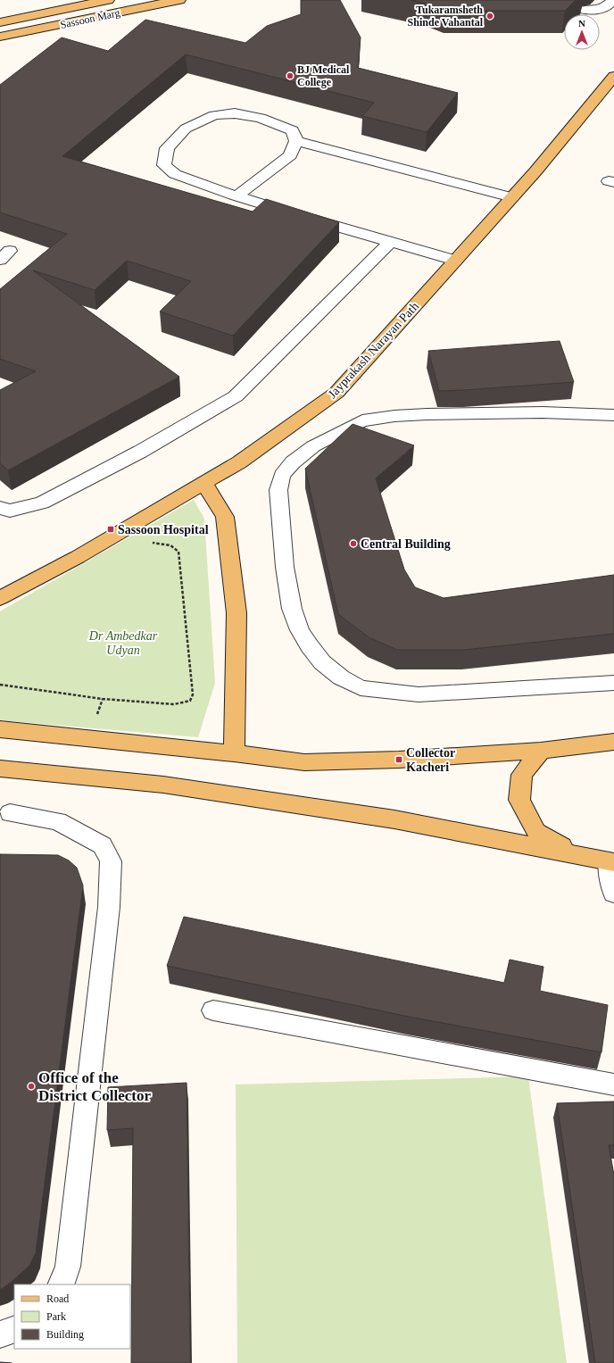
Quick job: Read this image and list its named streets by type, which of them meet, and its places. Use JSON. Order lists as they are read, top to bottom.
{
  "streets": {
    "main road": ["Sassoon Marg", "Jayprakash Narayan Path"]
  },
  "parks": ["Dr Ambedkar Udyan"],
  "places": {
    "other": [
      "Tukaramsheth Shinde Vahantal",
      "BJ Medical College",
      "Central Building",
      "Office of the District Collector"
    ],
    "transit": ["Sassoon Hospital", "Collector Kacheri"]
  },
  "legend": ["Road", "Park", "Building"],
  "north": "top"
}
